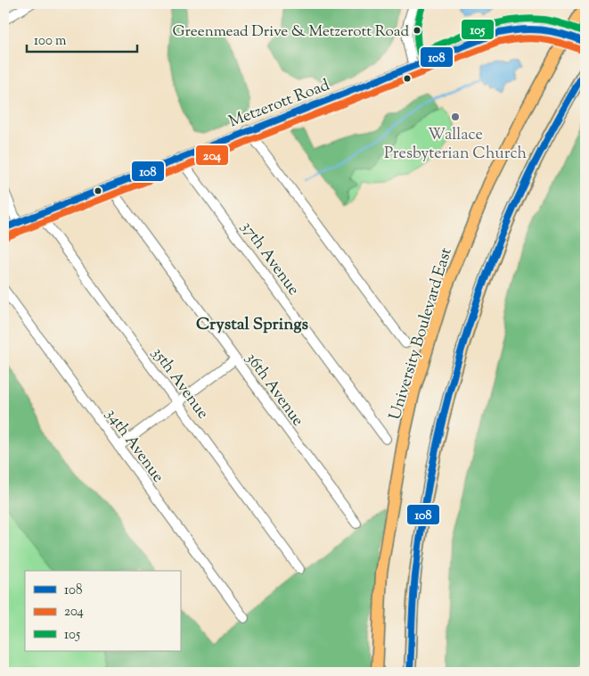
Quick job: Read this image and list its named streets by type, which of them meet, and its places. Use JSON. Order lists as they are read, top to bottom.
{
  "streets": {
    "main road": ["University Boulevard East"],
    "street": [
      "Metzerott Road",
      "37th Avenue",
      "35th Avenue",
      "36th Avenue",
      "34th Avenue"
    ]
  },
  "crossings": [
    ["Metzerott Road", "37th Avenue"],
    ["Metzerott Road", "University Boulevard East"],
    ["Metzerott Road", "35th Avenue"],
    ["Metzerott Road", "36th Avenue"]
  ],
  "districts": ["Crystal Springs"],
  "places": ["Greenmead Drive & Metzerott Road", "Wallace Presbyterian Church"],
  "lines": ["transit line 105", "transit line 108", "transit line 204"],
  "legend": ["108", "204", "105"],
  "scale_bar": "100 m"
}
